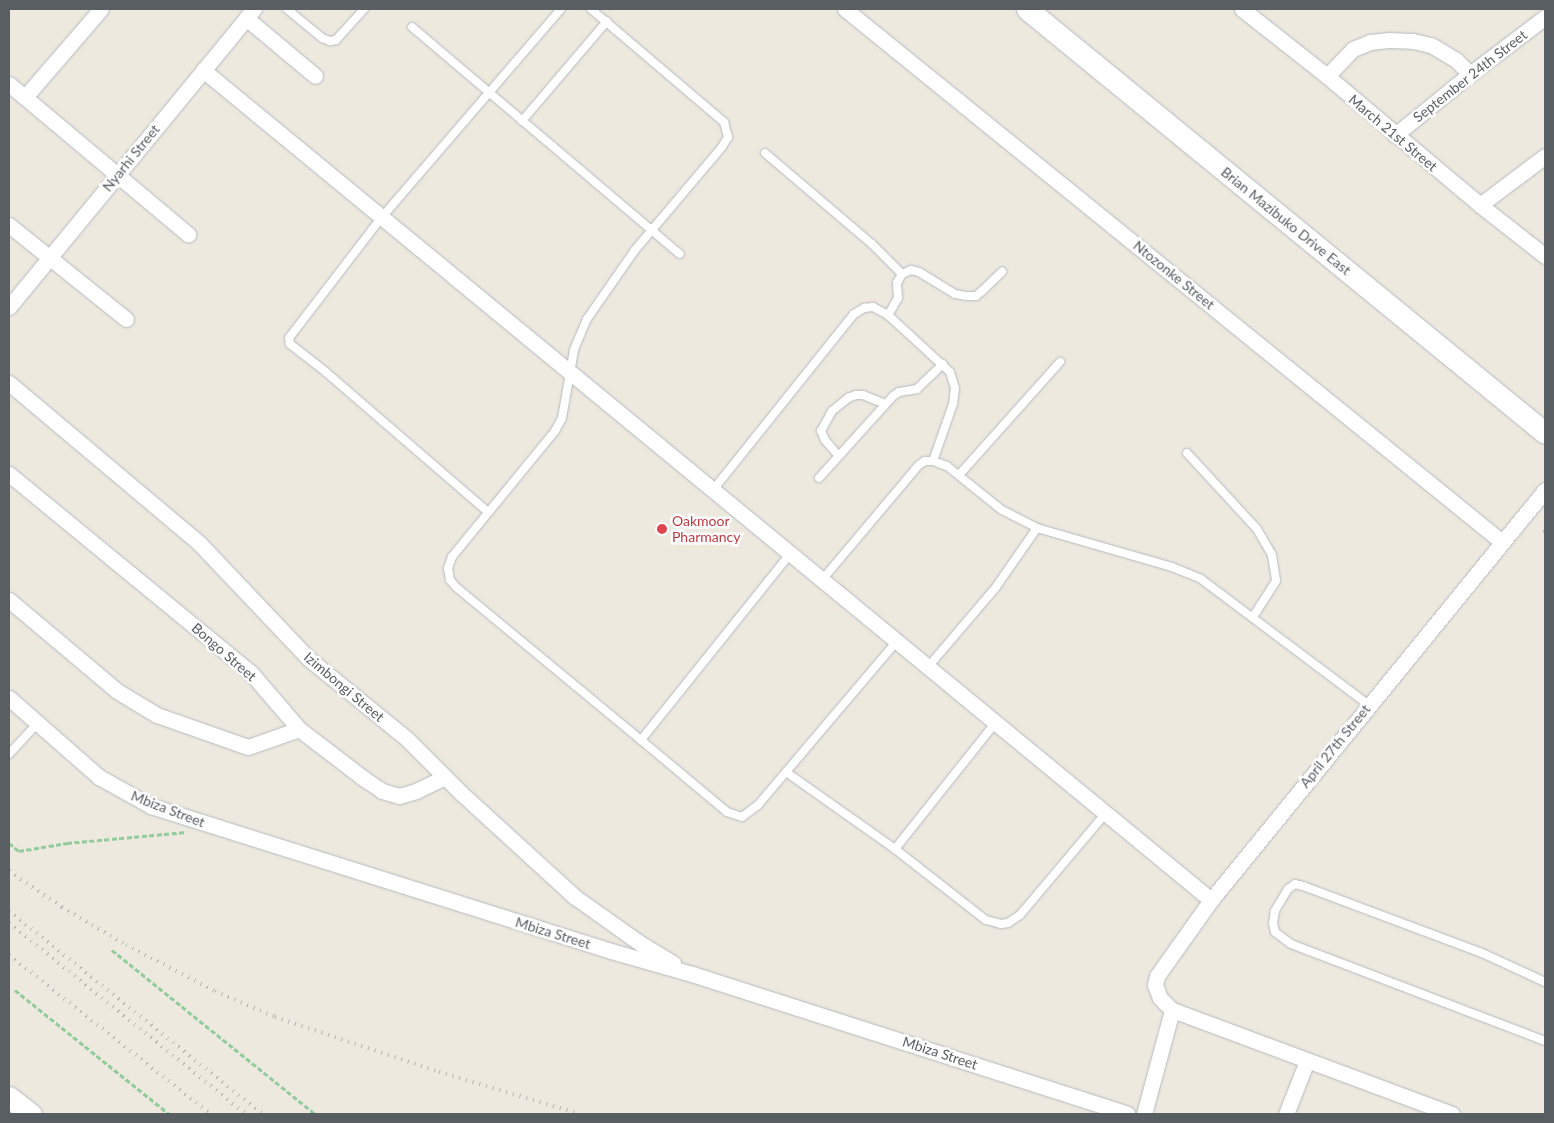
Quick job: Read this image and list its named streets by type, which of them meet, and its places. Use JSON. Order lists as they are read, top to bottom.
{
  "streets": {
    "street": [
      "September 24th Street",
      "March 21st Street",
      "Nyarhi Street",
      "Brian Mazibuko Drive East",
      "Ntozonke Street",
      "Bongo Street",
      "Izimbongi Street",
      "April 27th Street",
      "Mbiza Street"
    ]
  },
  "crossings": [
    ["September 24th Street", "March 21st Street"],
    ["Ntozonke Street", "April 27th Street"],
    ["Bongo Street", "Izimbongi Street"],
    ["Izimbongi Street", "Mbiza Street"]
  ],
  "places": ["Oakmoor Pharmancy"]
}
